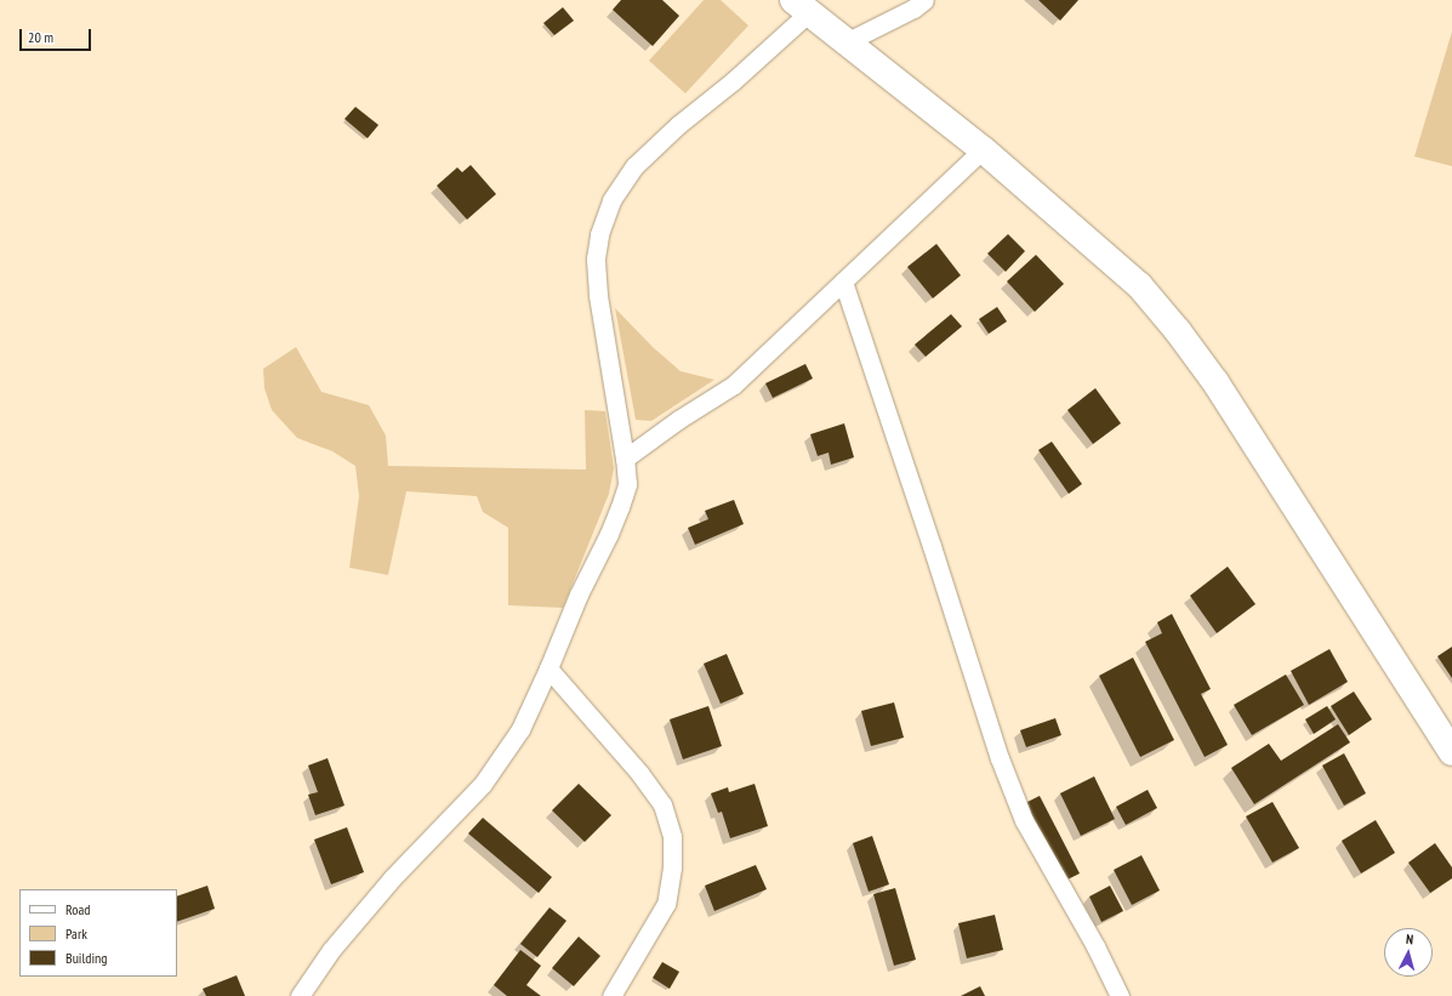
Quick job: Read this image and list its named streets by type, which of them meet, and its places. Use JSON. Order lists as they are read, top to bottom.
{
  "legend": ["Road", "Park", "Building"],
  "scale_bar": "20 m",
  "north": "top"
}
